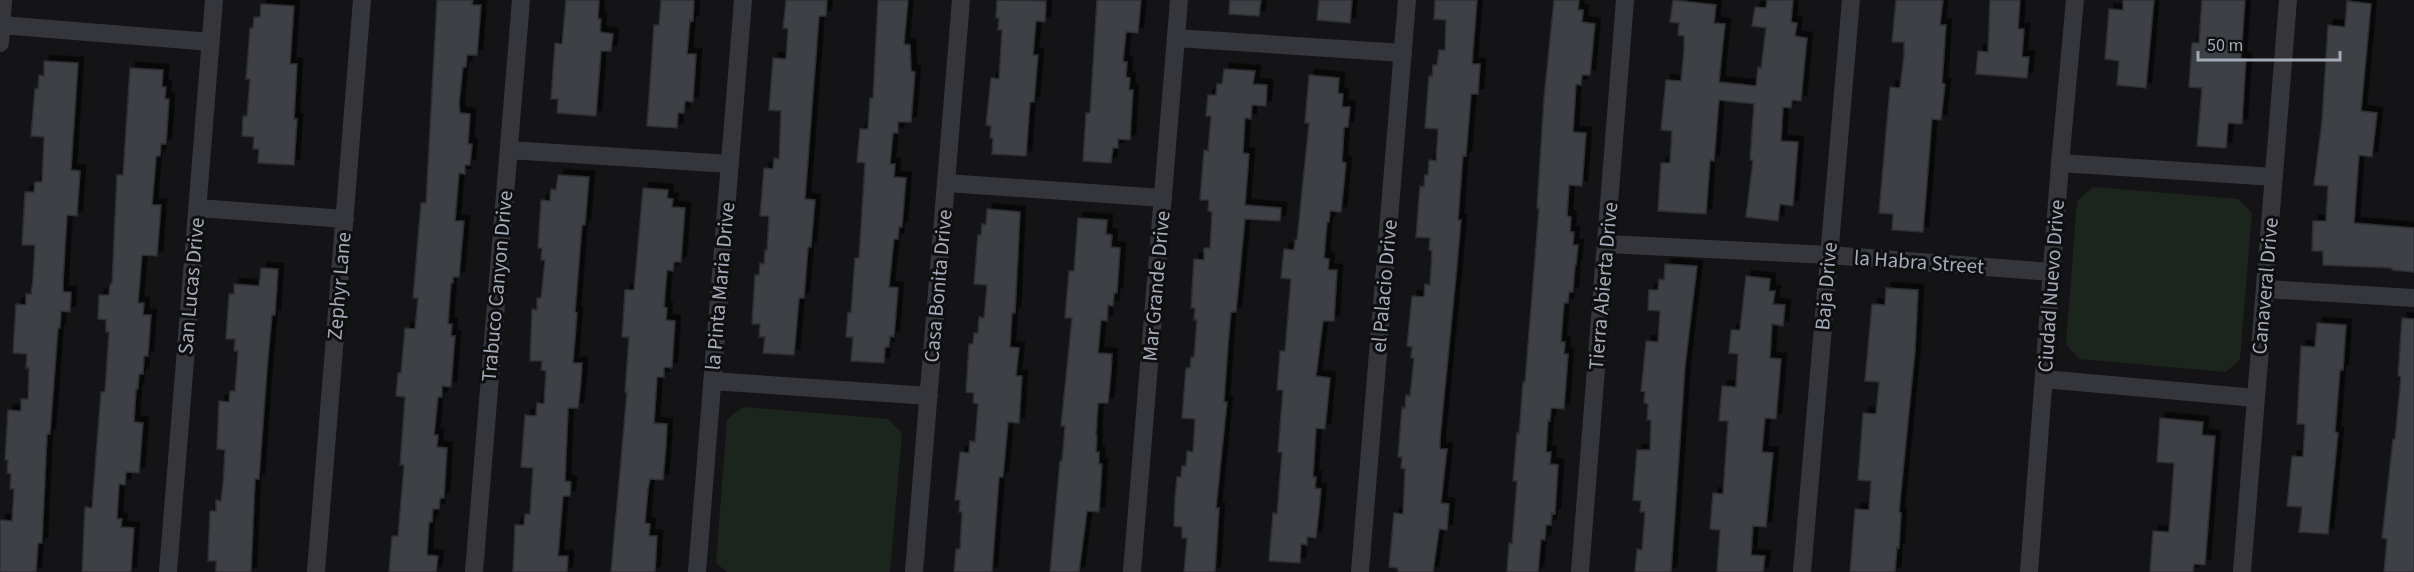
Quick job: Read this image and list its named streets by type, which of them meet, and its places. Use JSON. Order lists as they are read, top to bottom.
{
  "streets": {
    "street": [
      "la Habra Street",
      "San Lucas Drive",
      "Zephyr Lane",
      "Trabuco Canyon Drive",
      "la Pinta Maria Drive",
      "Casa Bonita Drive",
      "Mar Grande Drive",
      "el Palacio Drive",
      "Tierra Abierta Drive",
      "Baja Drive",
      "Ciudad Nuevo Drive",
      "Canaveral Drive"
    ]
  },
  "crossings": [
    ["la Habra Street", "Tierra Abierta Drive"],
    ["la Habra Street", "Baja Drive"],
    ["la Habra Street", "Ciudad Nuevo Drive"]
  ],
  "scale_bar": "50 m"
}
